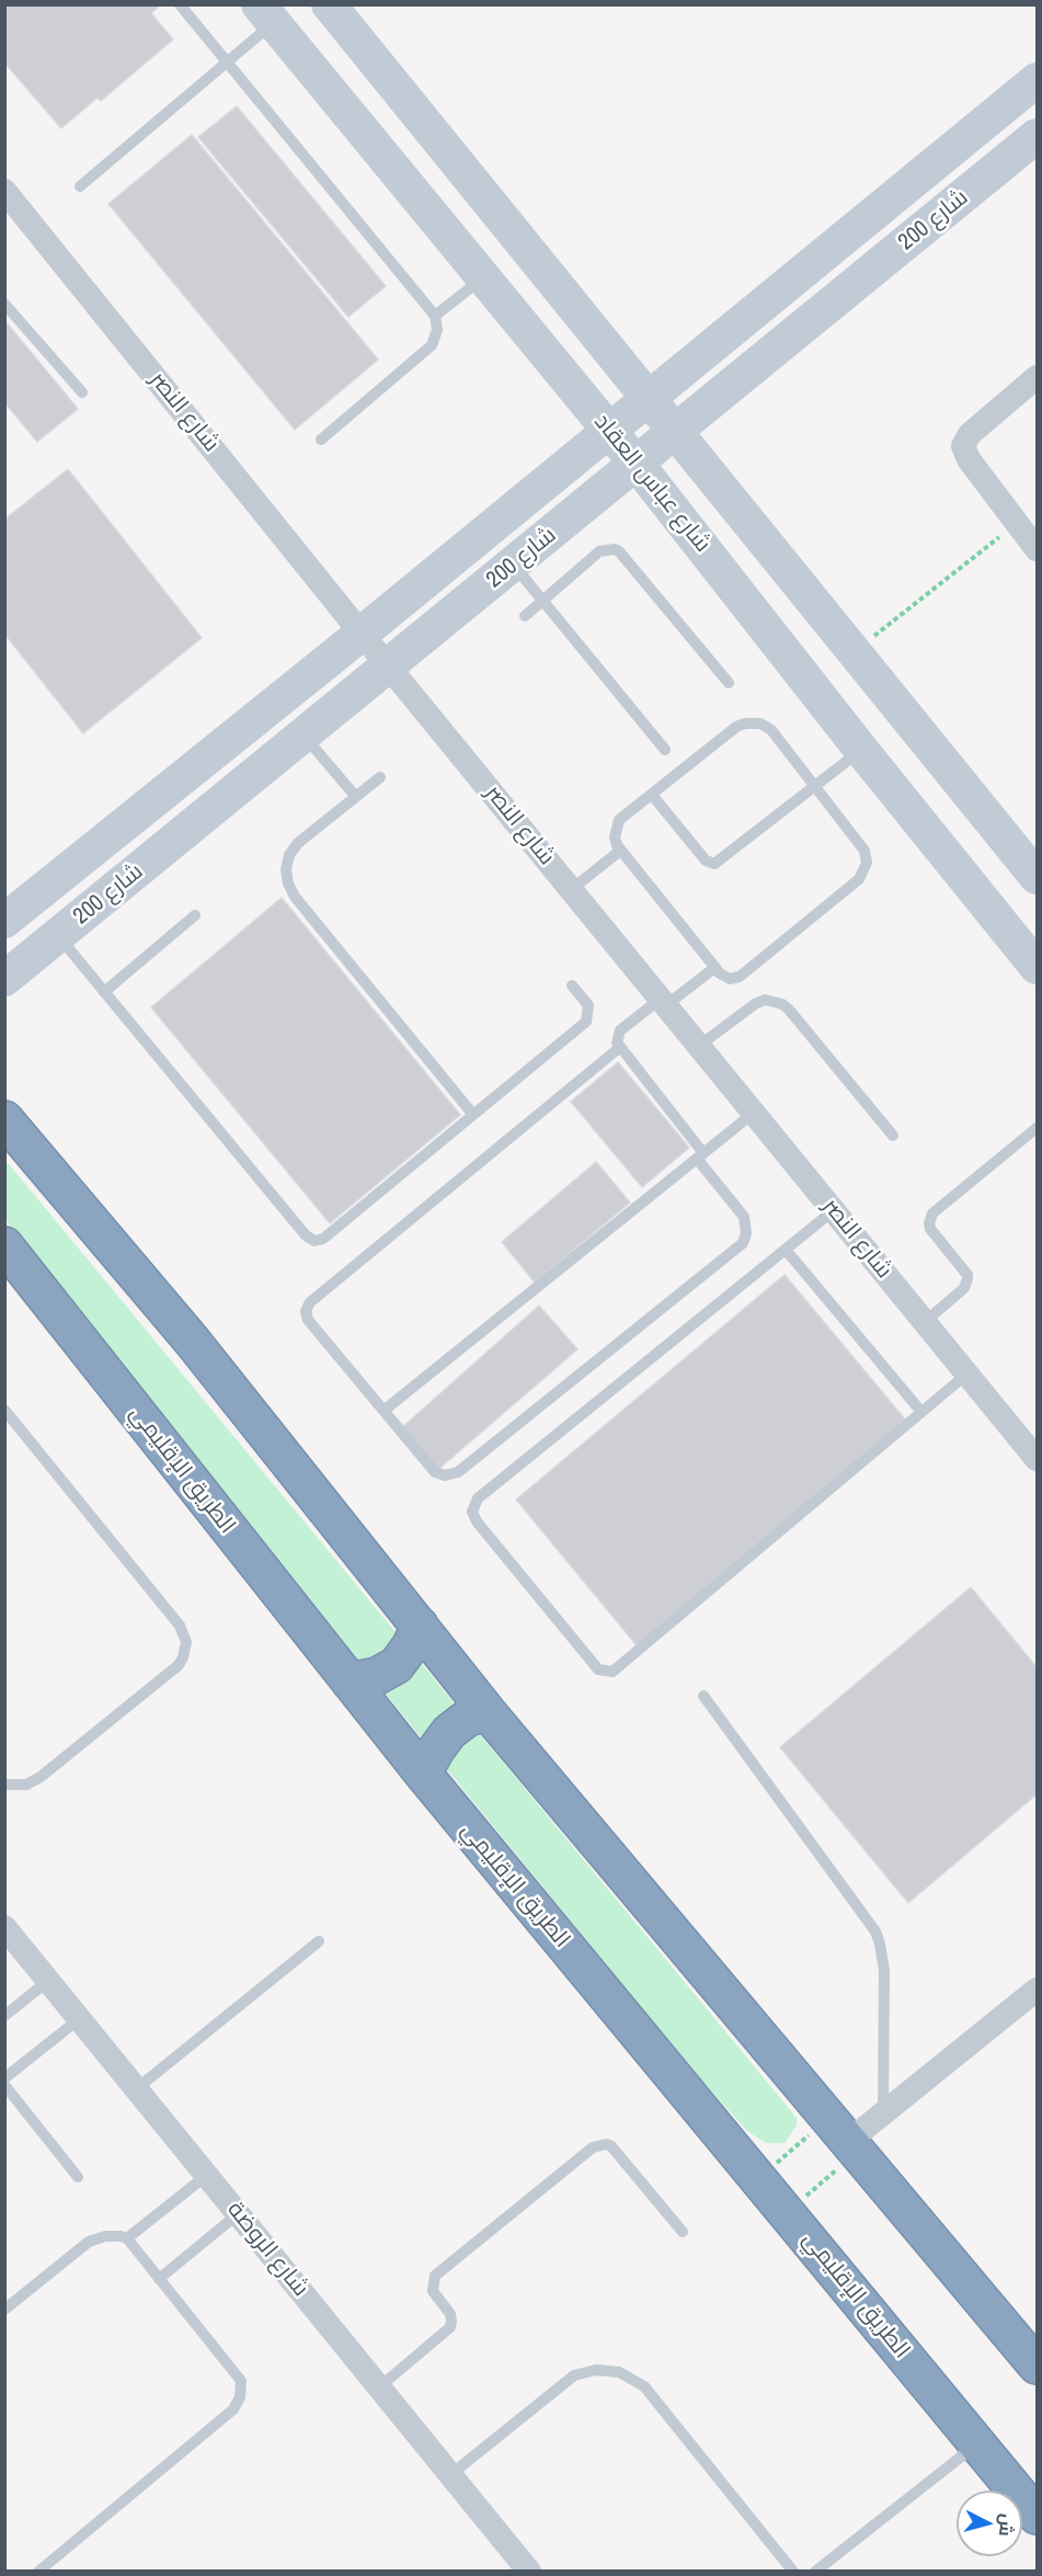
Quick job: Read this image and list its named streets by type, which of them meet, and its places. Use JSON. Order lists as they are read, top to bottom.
{
  "streets": {
    "highway": ["الطريق الإقليمي"],
    "street": [
      "شارع 200",
      "شارع النصر",
      "شارع عباس العقاد",
      "شارع الروضة"
    ]
  },
  "crossings": [
    ["شارع 200", "شارع النصر"],
    ["شارع 200", "شارع عباس العقاد"]
  ],
  "north": "right"
}
